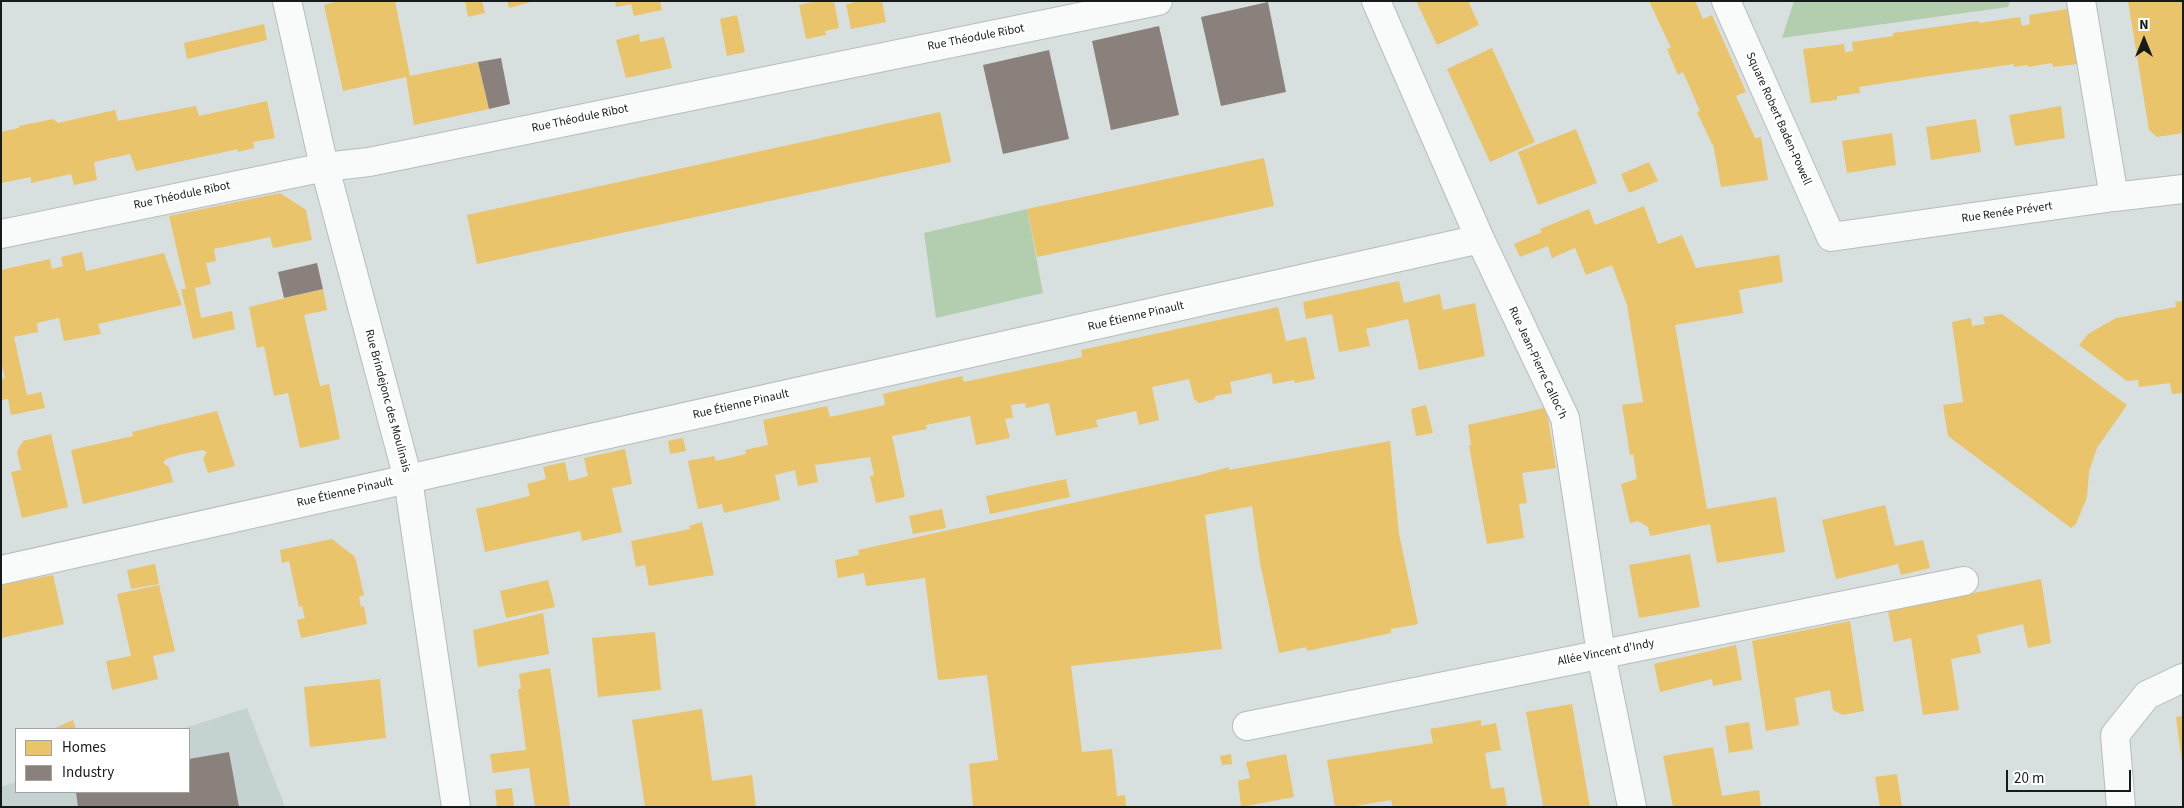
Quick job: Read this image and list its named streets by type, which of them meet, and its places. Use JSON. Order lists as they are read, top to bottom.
{
  "streets": {
    "street": [
      "Rue Théodule Ribot",
      "Square Robert Baden-Powell",
      "Rue Renée Prévert",
      "Rue Étienne Pinault",
      "Rue Jean-Pierre Calloc'h",
      "Rue Brindejonc des Moulinais",
      "Allée Vincent d'Indy"
    ]
  },
  "crossings": [
    ["Rue Théodule Ribot", "Rue Brindejonc des Moulinais"],
    ["Square Robert Baden-Powell", "Rue Renée Prévert"],
    ["Rue Étienne Pinault", "Rue Jean-Pierre Calloc'h"],
    ["Rue Étienne Pinault", "Rue Brindejonc des Moulinais"],
    ["Rue Jean-Pierre Calloc'h", "Allée Vincent d'Indy"]
  ],
  "legend": ["Homes", "Industry"],
  "scale_bar": "20 m",
  "north": "top"
}
